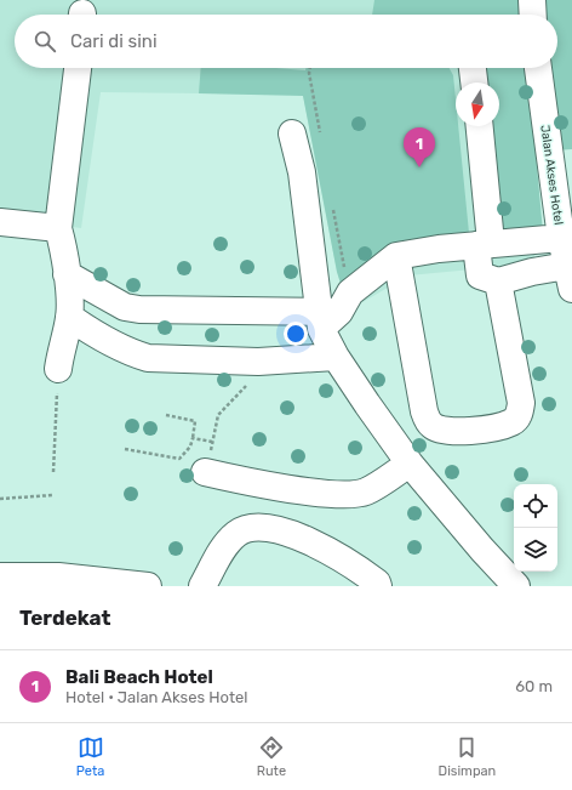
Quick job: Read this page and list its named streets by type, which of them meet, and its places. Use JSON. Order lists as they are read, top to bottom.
{
  "streets": {
    "street": ["Jalan Akses Hotel"]
  },
  "north": "bottom",
  "page": {
    "search": "Cari di sini",
    "pins": "1",
    "heading": "Terdekat",
    "list": [
      {
        "mark": "1",
        "name": "Bali Beach Hotel",
        "note": "Hotel · Jalan Akses Hotel",
        "value": "60 m"
      }
    ],
    "nav": ["Peta", "Rute", "Disimpan"]
  }
}
